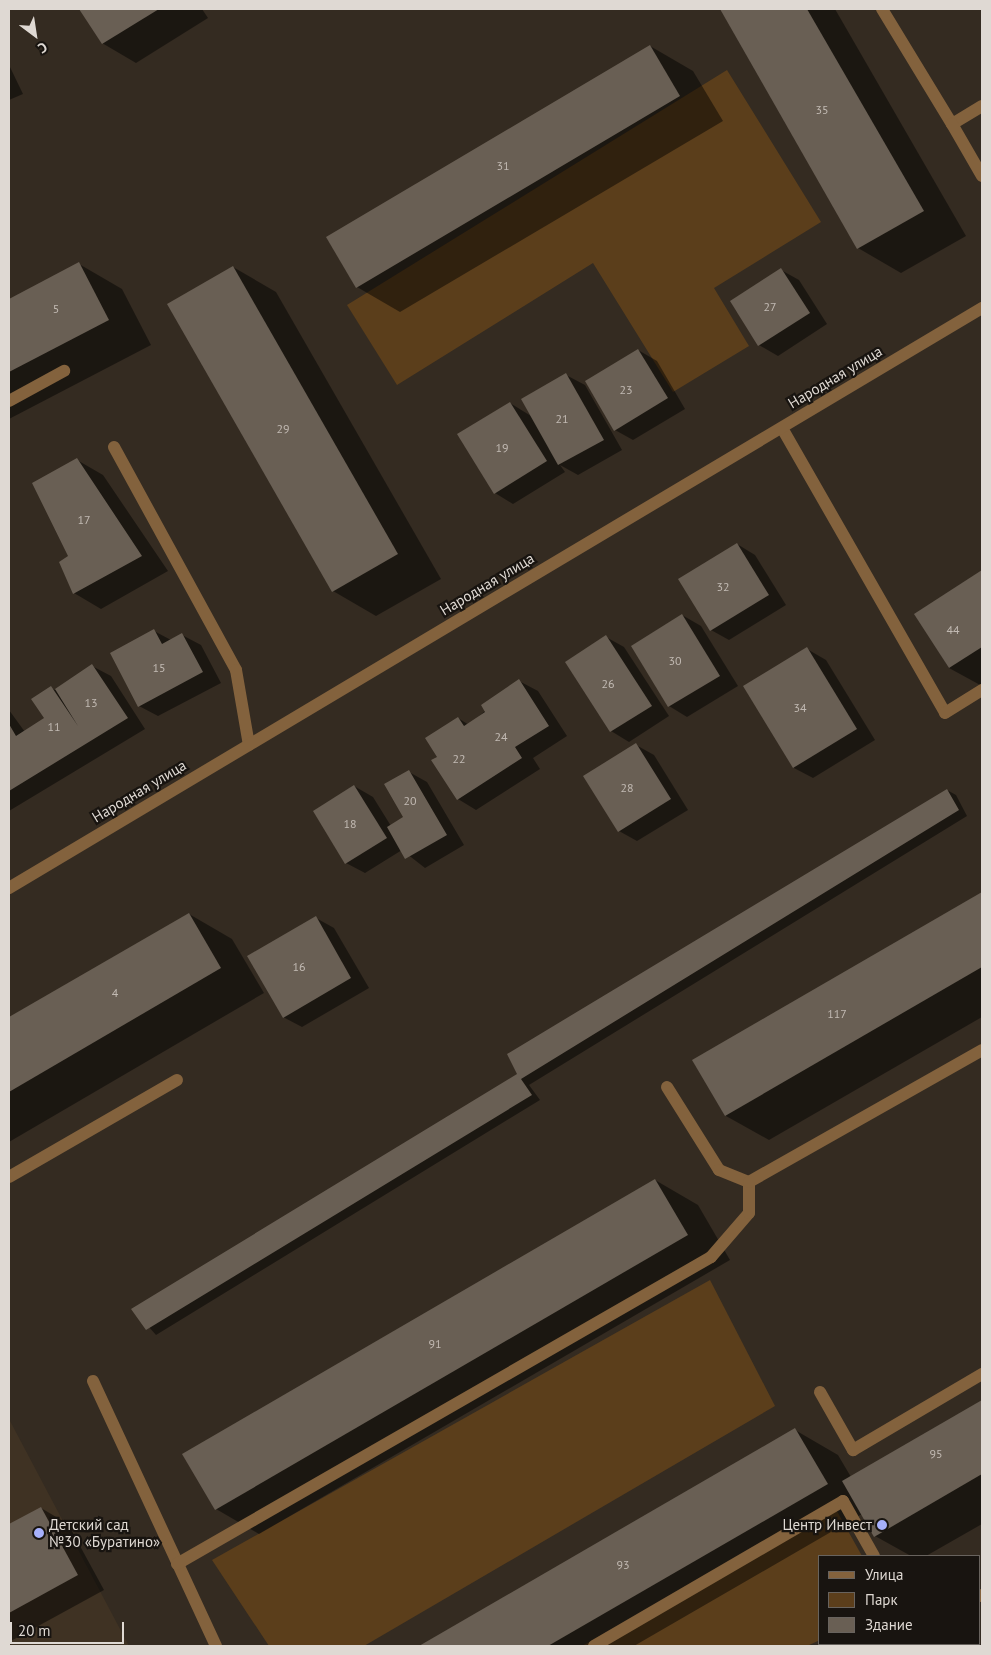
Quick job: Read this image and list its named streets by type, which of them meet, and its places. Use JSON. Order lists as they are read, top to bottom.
{
  "streets": {
    "street": ["Народная улица"]
  },
  "places": ["Центр Инвест", "Детский сад №30 «Буратино»"],
  "house_numbers": [
    "35",
    "31",
    "27",
    "5",
    "23",
    "21",
    "29",
    "19",
    "17",
    "32",
    "44",
    "30",
    "15",
    "26",
    "13",
    "34",
    "11",
    "24",
    "22",
    "28",
    "20",
    "18",
    "16",
    "4",
    "117",
    "91",
    "95",
    "93"
  ],
  "legend": ["Улица", "Парк", "Здание"],
  "scale_bar": "20 m",
  "north": "bottom right"
}
